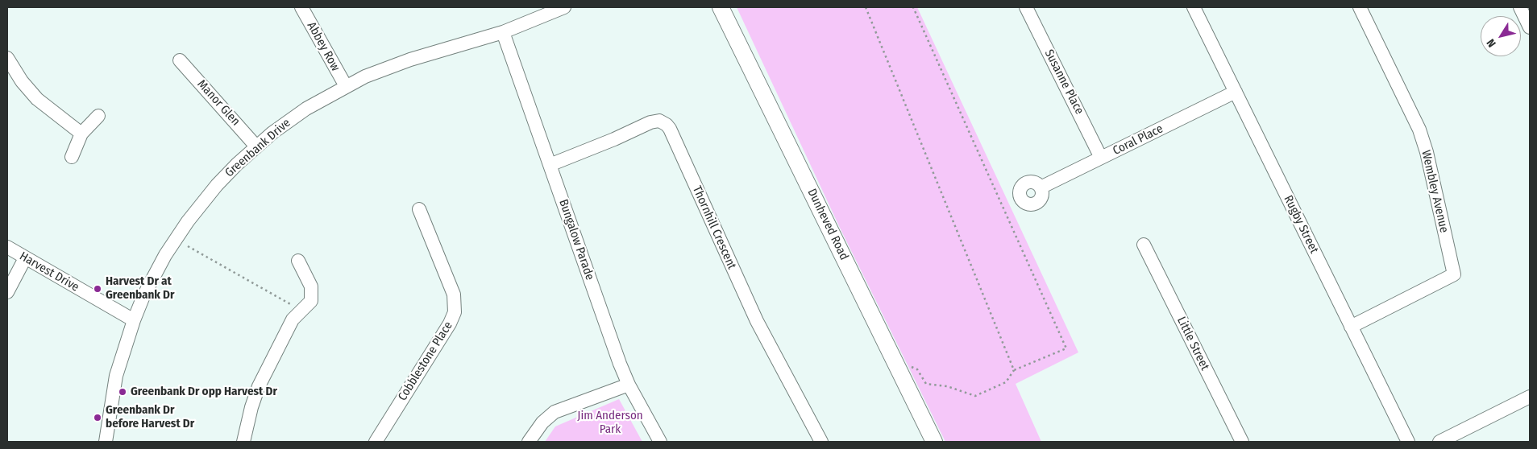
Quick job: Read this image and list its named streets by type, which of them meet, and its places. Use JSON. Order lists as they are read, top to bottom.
{
  "streets": {
    "main road": ["Dunheved Road"],
    "street": [
      "Abbey Row",
      "Susanne Place",
      "Manor Glen",
      "Coral Place",
      "Greenbank Drive",
      "Wembley Avenue",
      "Rugby Street",
      "Thornhill Crescent",
      "Bungalow Parade",
      "Harvest Drive",
      "Little Street",
      "Cobblestone Place"
    ]
  },
  "crossings": [
    ["Abbey Row", "Greenbank Drive"],
    ["Susanne Place", "Coral Place"],
    ["Manor Glen", "Greenbank Drive"],
    ["Coral Place", "Rugby Street"],
    ["Greenbank Drive", "Bungalow Parade"],
    ["Greenbank Drive", "Harvest Drive"],
    ["Wembley Avenue", "Rugby Street"],
    ["Thornhill Crescent", "Bungalow Parade"]
  ],
  "parks": ["Jim Anderson Park"],
  "places": ["Harvest Dr at Greenbank Dr", "Greenbank Dr opp Harvest Dr", "Greenbank Dr before Harvest Dr"],
  "north": "bottom left"
}
